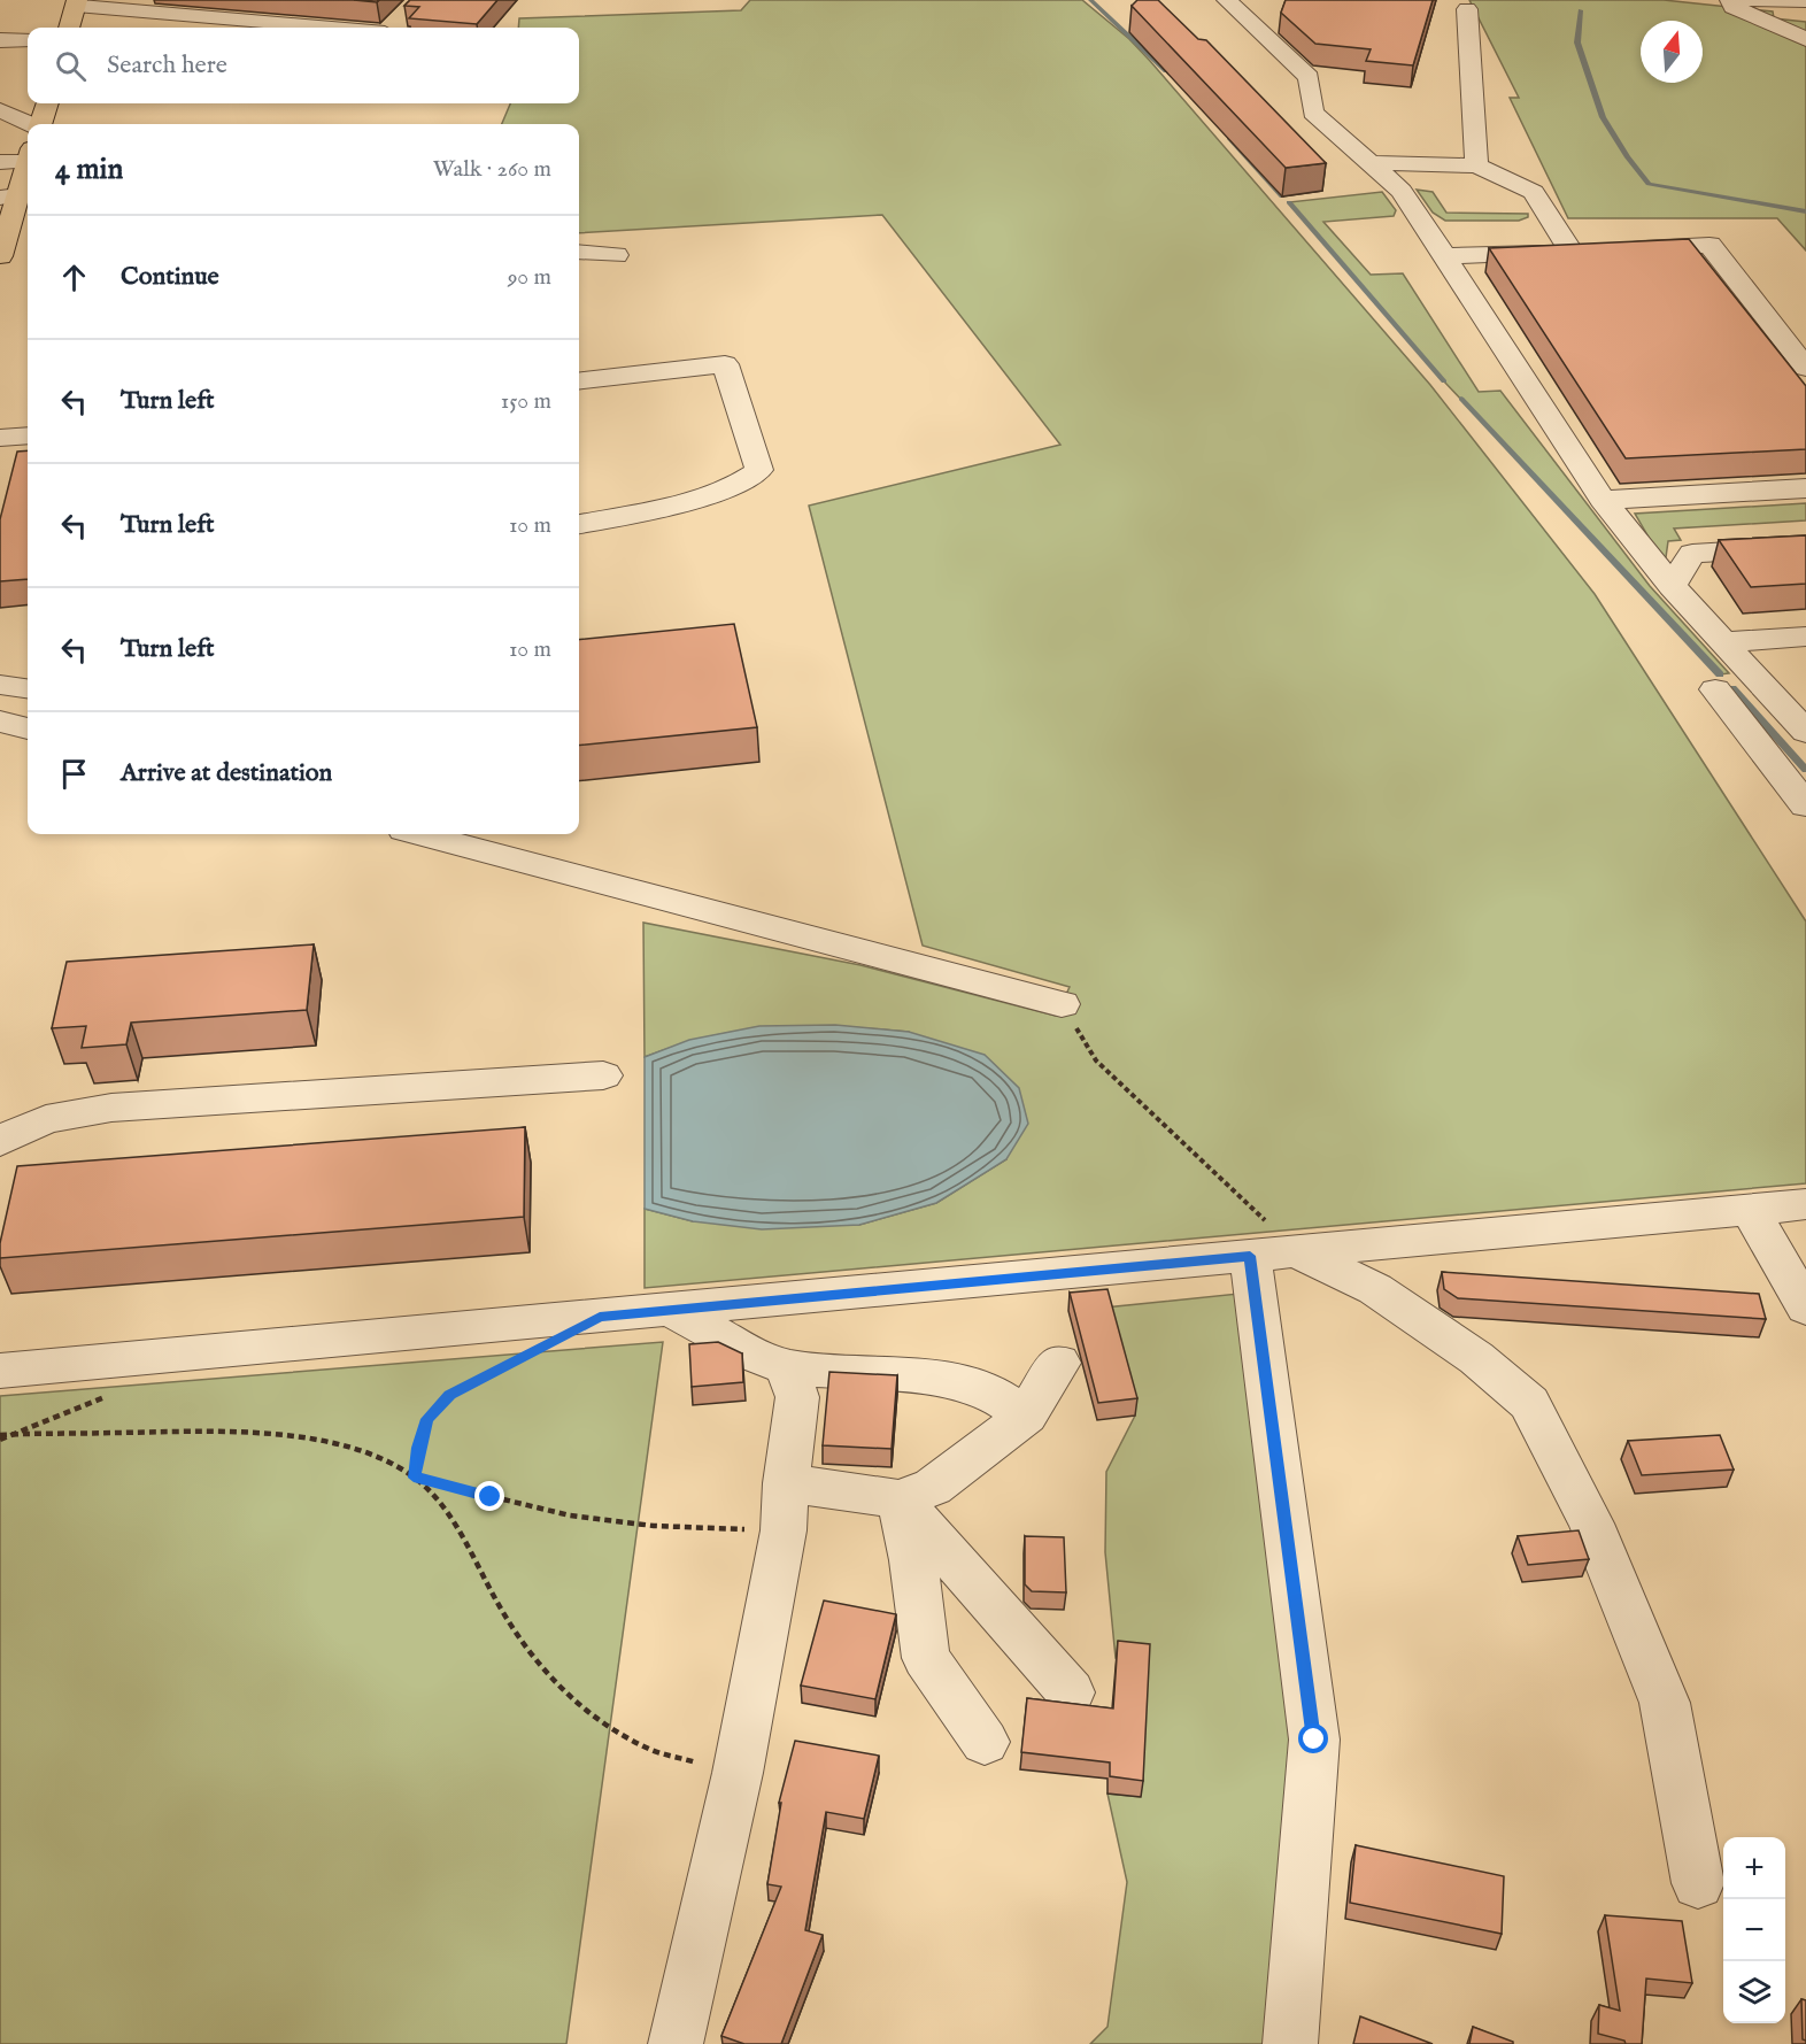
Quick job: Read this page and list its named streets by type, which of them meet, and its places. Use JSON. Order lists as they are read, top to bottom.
{
  "north": "top",
  "page": {
    "search": "Search here",
    "heading": ["4 min", "Walk · 260 m"],
    "list": [
      ["Continue", "90 m"],
      ["Turn left", "150 m"],
      ["Turn left", "10 m"],
      ["Turn left", "10 m"],
      "Arrive at destination"
    ],
    "map_buttons": ["+", "−"]
  }
}
